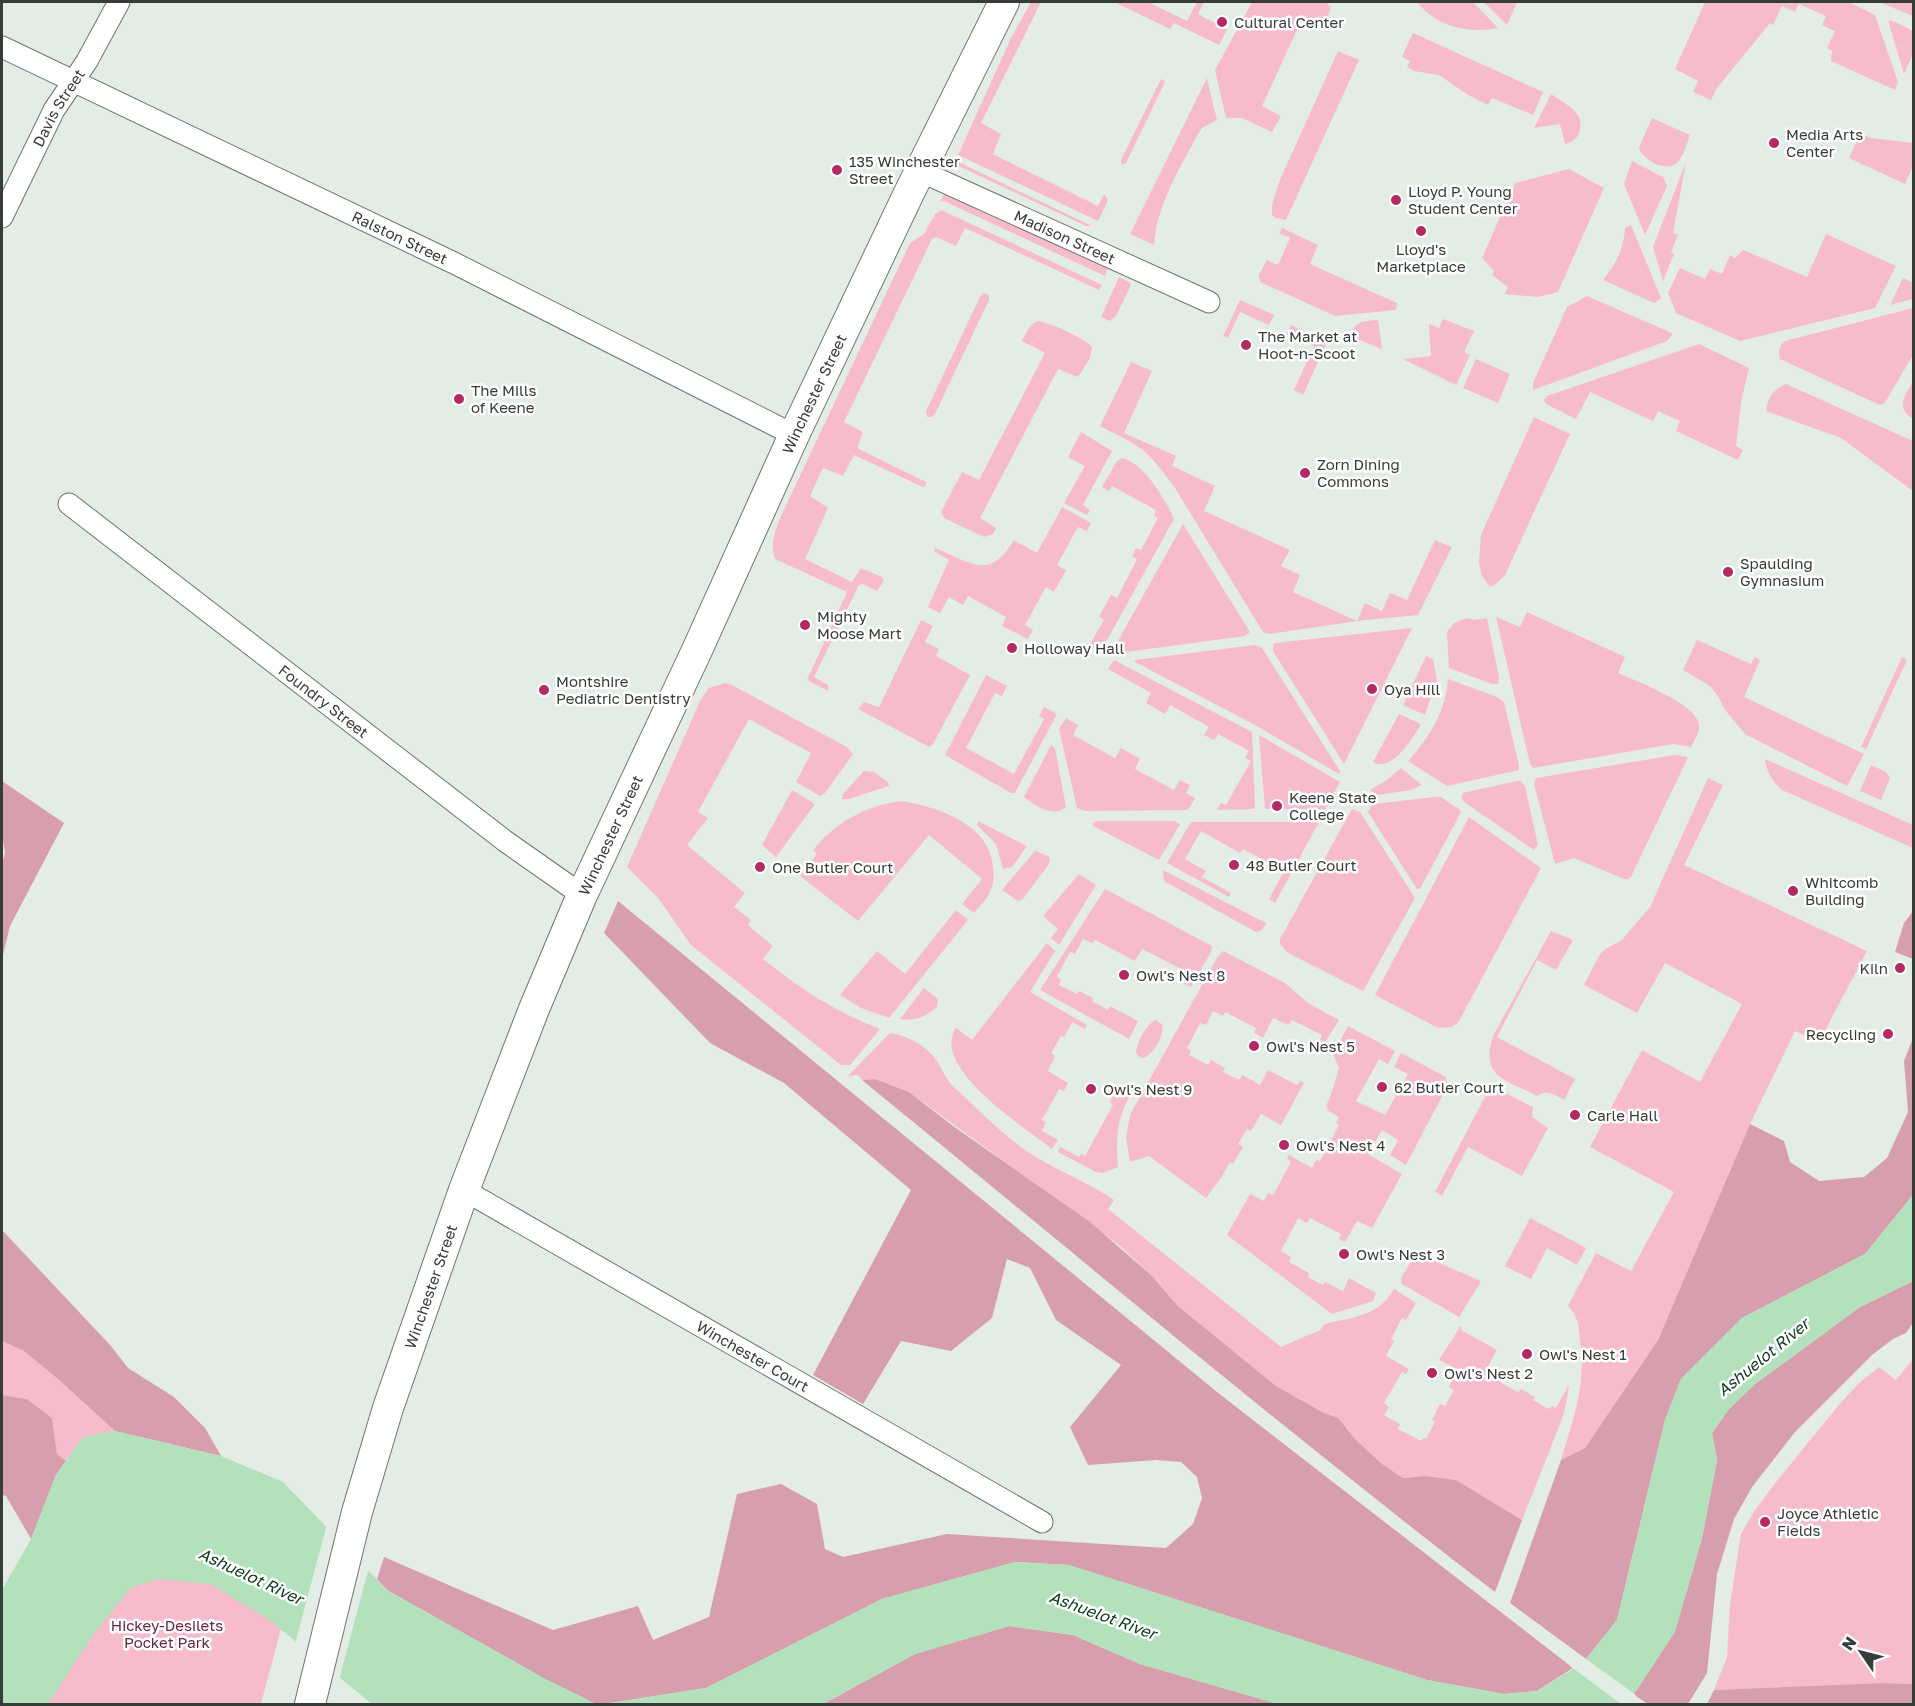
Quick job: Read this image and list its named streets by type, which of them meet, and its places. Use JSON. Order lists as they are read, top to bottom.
{
  "streets": {
    "street": [
      "Davis Street",
      "Madison Street",
      "Ralston Street",
      "Winchester Street",
      "Foundry Street",
      "Winchester Court"
    ]
  },
  "crossings": [
    ["Davis Street", "Ralston Street"],
    ["Madison Street", "Winchester Street"],
    ["Ralston Street", "Winchester Street"],
    ["Winchester Street", "Foundry Street"],
    ["Winchester Street", "Winchester Court"]
  ],
  "water": ["Ashuelot River"],
  "parks": ["Hickey-Desilets Pocket Park"],
  "places": [
    "Cultural Center",
    "Media Arts Center",
    "135 Winchester Street",
    "Lloyd P. Young Student Center",
    "Lloyd's Marketplace",
    "The Market at Hoot-n-Scoot",
    "The Mills of Keene",
    "Zorn Dining Commons",
    "Spaulding Gymnasium",
    "Mighty Moose Mart",
    "Holloway Hall",
    "Oya Hill",
    "Montshire Pediatric Dentistry",
    "Keene State College",
    "48 Butler Court",
    "One Butler Court",
    "Whitcomb Building",
    "Kiln",
    "Owl's Nest 8",
    "Recycling",
    "Owl's Nest 5",
    "62 Butler Court",
    "Owl's Nest 9",
    "Carle Hall",
    "Owl's Nest 4",
    "Owl's Nest 3",
    "Owl's Nest 1",
    "Owl's Nest 2",
    "Joyce Athletic Fields"
  ],
  "north": "top left"
}
